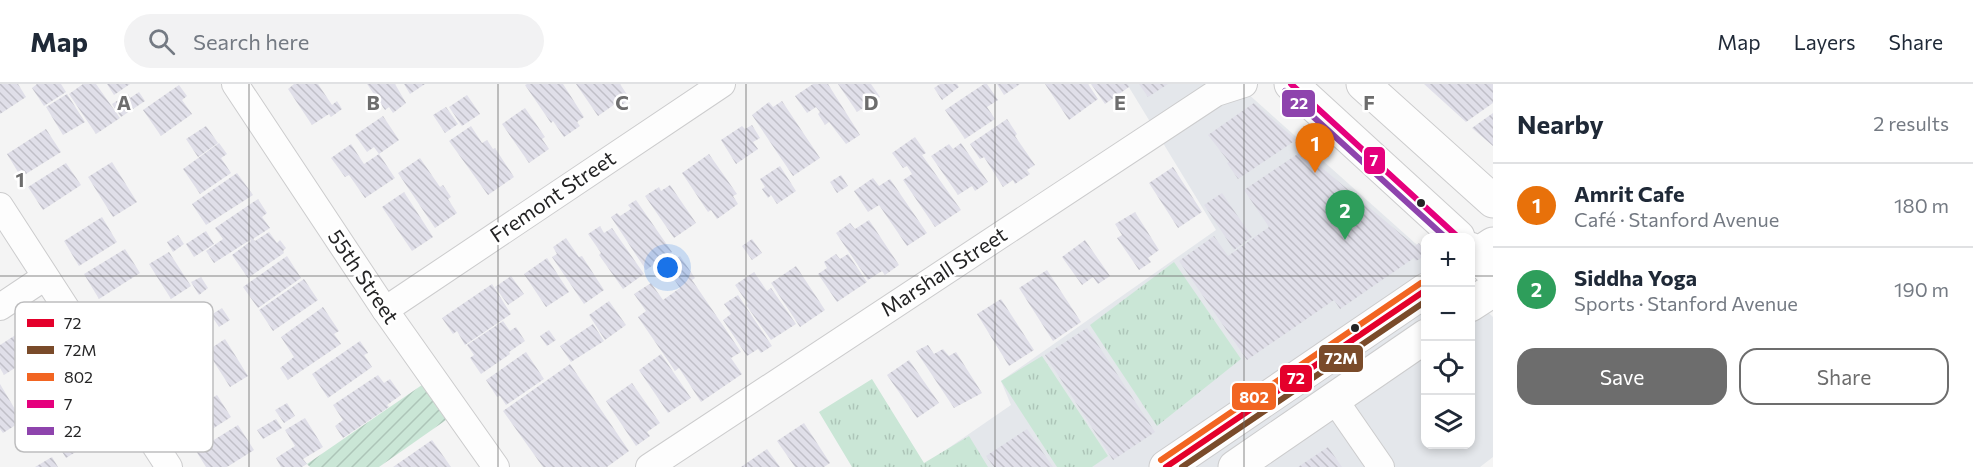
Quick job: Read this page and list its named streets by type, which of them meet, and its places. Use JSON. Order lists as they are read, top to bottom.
{
  "streets": {
    "street": ["Fremont Street", "Marshall Street", "55th Street"]
  },
  "crossings": [
    ["Fremont Street", "55th Street"]
  ],
  "lines": [
    "transit line 7",
    "transit line 22",
    "transit line 802",
    "transit line 72",
    "transit line 72M"
  ],
  "legend": [
    "72",
    "72M",
    "802",
    "7",
    "22"
  ],
  "page": {
    "header": "Map",
    "search": "Search here",
    "nav": ["Map", "Layers", "Share"],
    "heading": ["Nearby", "2 results"],
    "pins": ["1", "2"],
    "list": [
      {
        "mark": "1",
        "name": "Amrit Cafe",
        "note": "Café · Stanford Avenue",
        "value": "180 m"
      },
      {
        "mark": "2",
        "name": "Siddha Yoga",
        "note": "Sports · Stanford Avenue",
        "value": "190 m"
      }
    ],
    "map_buttons": ["+", "−"],
    "buttons": ["Save", "Share"]
  },
  "grid": {
    "columns": [
      "A",
      "B",
      "C",
      "D",
      "E",
      "F"
    ],
    "rows": ["1"]
  }
}
